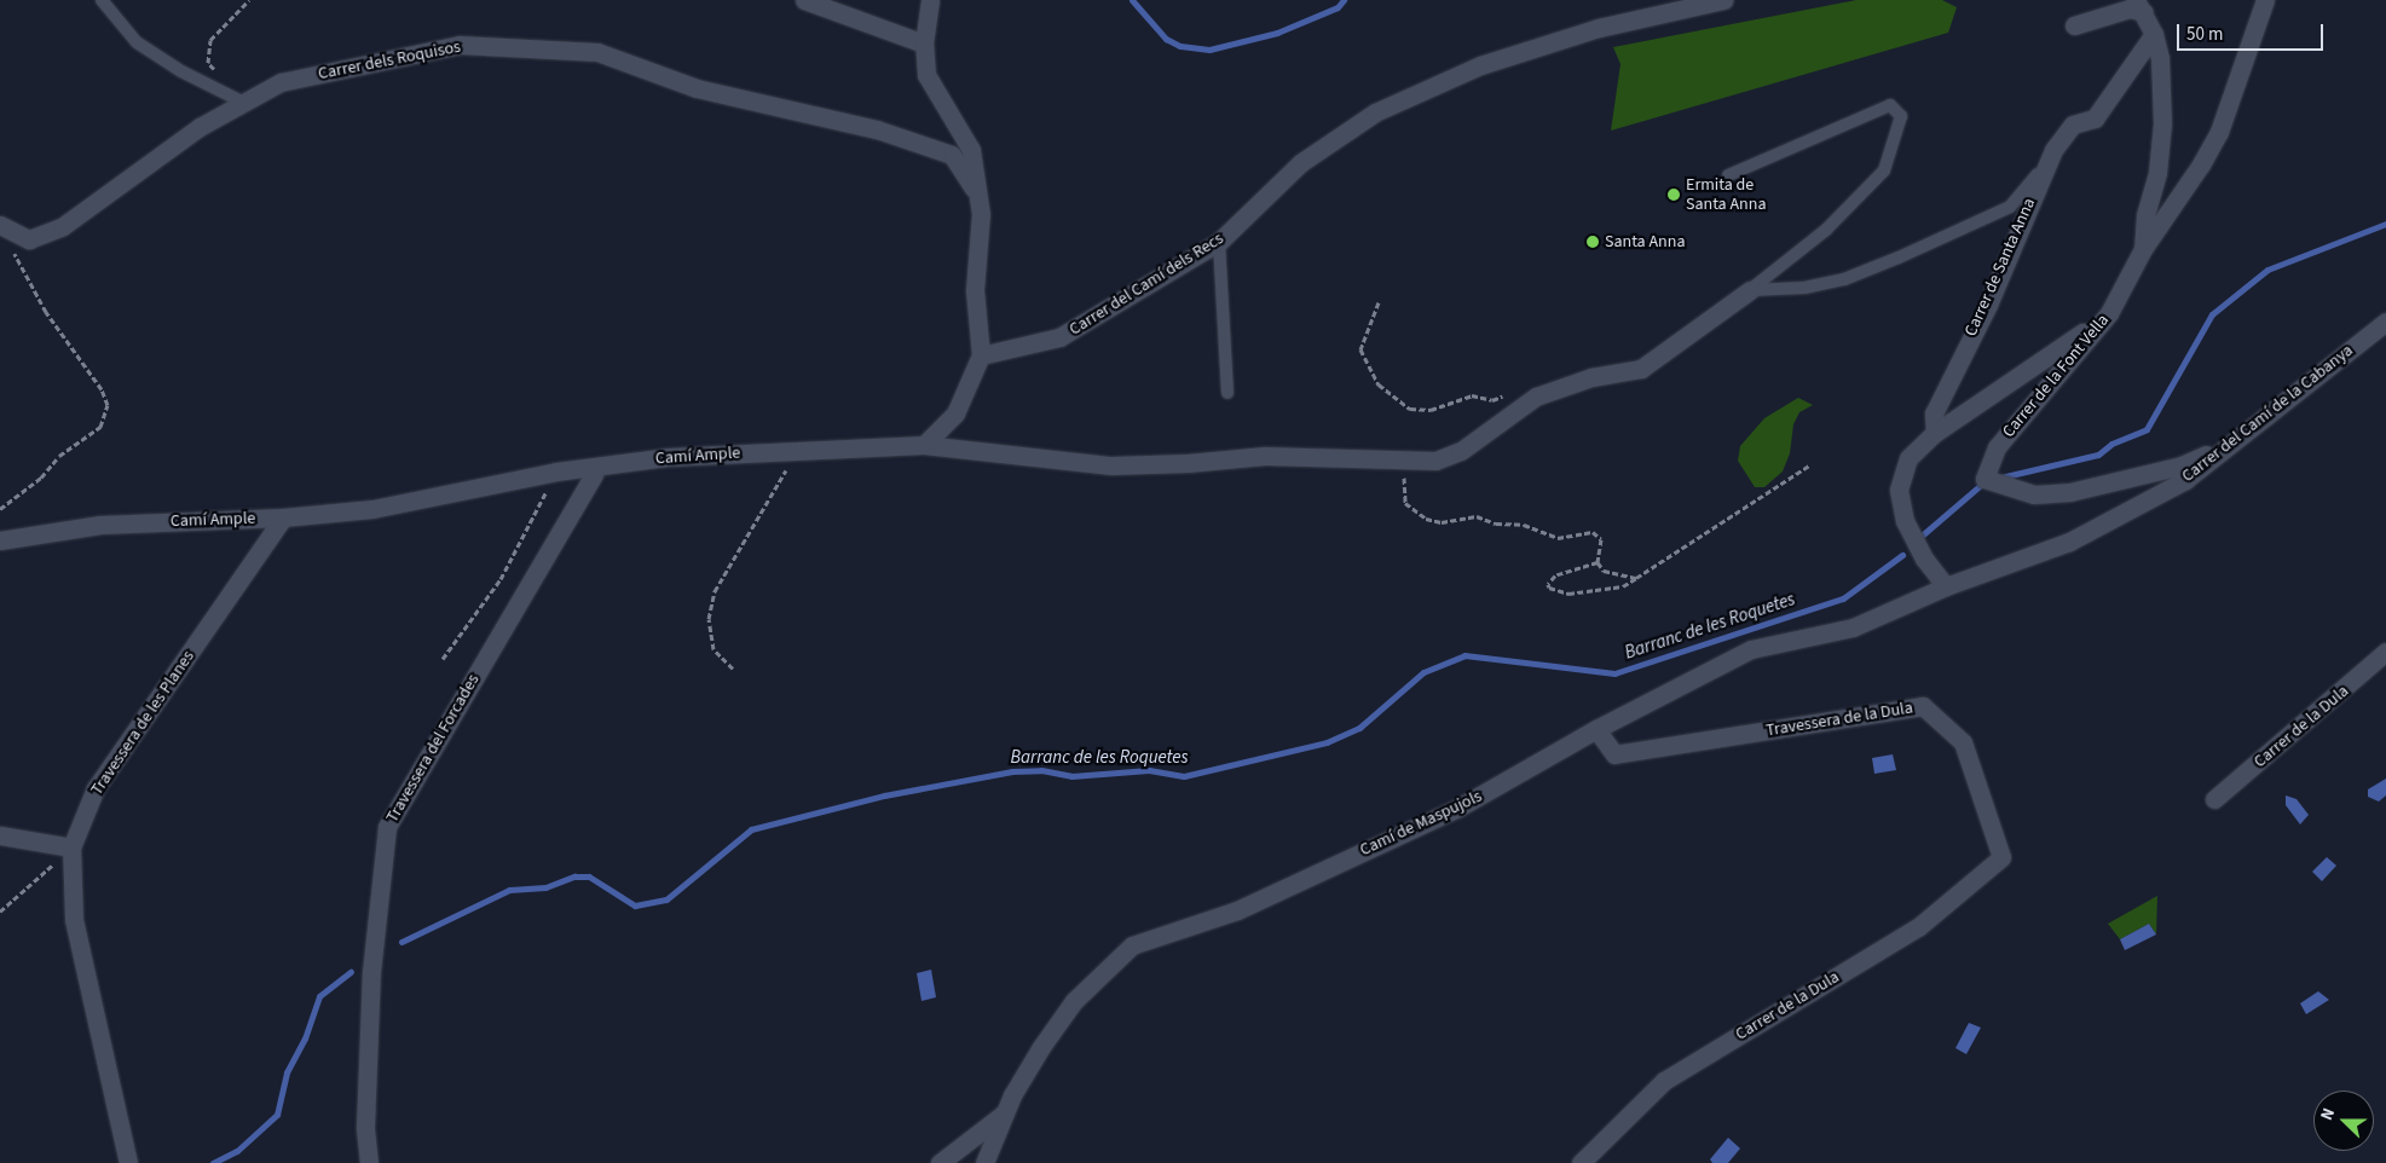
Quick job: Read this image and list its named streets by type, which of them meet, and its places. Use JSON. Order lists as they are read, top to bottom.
{
  "streets": {
    "street": [
      "Carrer dels Roquisos",
      "Carrer de Santa Anna",
      "Carrer del Camí dels Recs",
      "Carrer de la Font Vella",
      "Carrer del Camí de la Cabanya",
      "Camí Ample",
      "Travessera de la Dula",
      "Travessera de les Planes",
      "Carrer de la Dula",
      "Travessera del Forcades",
      "Camí de Maspujols"
    ]
  },
  "crossings": [
    ["Carrer de la Font Vella", "Carrer del Camí de la Cabanya"],
    ["Carrer del Camí de la Cabanya", "Camí de Maspujols"],
    ["Camí Ample", "Travessera de les Planes"],
    ["Travessera de la Dula", "Carrer de la Dula"],
    ["Travessera de la Dula", "Camí de Maspujols"]
  ],
  "water": ["Barranc de les Roquetes"],
  "places": ["Ermita de Santa Anna", "Santa Anna"],
  "scale_bar": "50 m",
  "north": "left"
}
